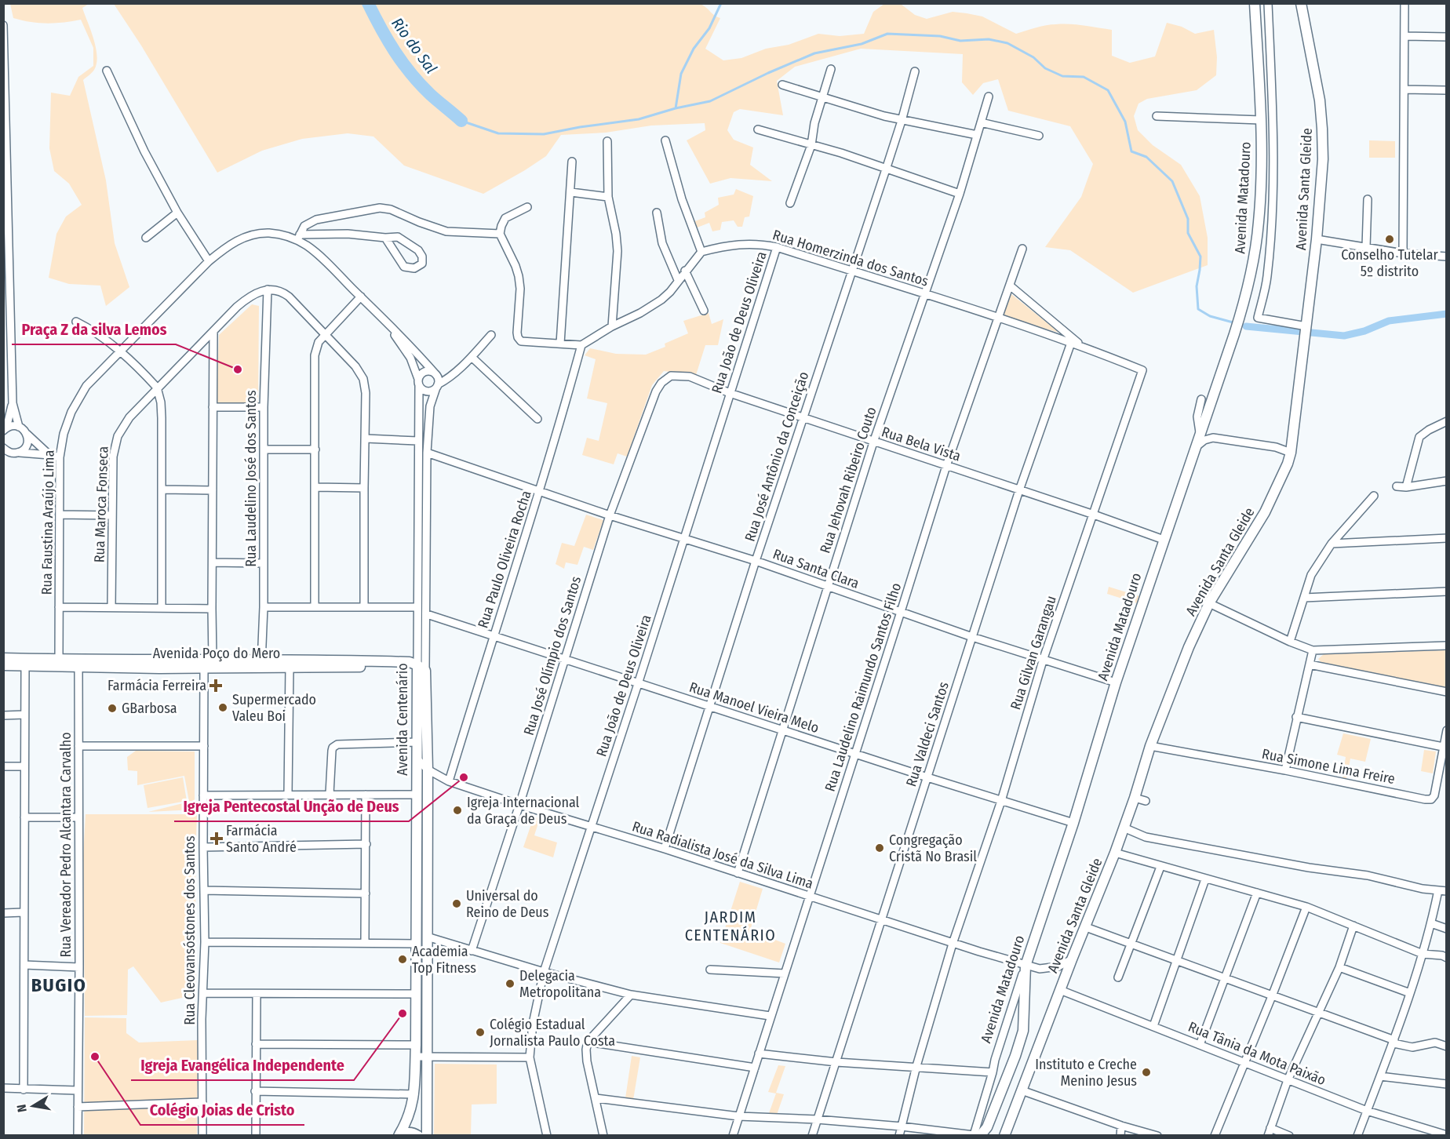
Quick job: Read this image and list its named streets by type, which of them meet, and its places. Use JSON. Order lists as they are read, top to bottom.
{
  "streets": {
    "main road": [
      "Avenida Santa Gleide",
      "Avenida Matadouro",
      "Avenida Poço do Mero",
      "Avenida Centenário"
    ],
    "street": [
      "Rua Homerzinda dos Santos",
      "Rua João de Deus Oliveira",
      "Rua Bela Vista",
      "Rua José Antônio da Conceição",
      "Rua Laudelino José dos Santos",
      "Rua Jehovah Ribeiro Couto",
      "Rua Maroca Fonseca",
      "Rua Faustina Araújo Lima",
      "Rua Paulo Oliveira Rocha",
      "Rua Santa Clara",
      "Rua Gilvan Garangau",
      "Rua José Olímpio dos Santos",
      "Rua Laudelino Raimundo Santos Filho",
      "Rua Manoel Vieira Melo",
      "Rua Valdeci Santos",
      "Rua Simone Lima Freire",
      "Rua Vereador Pedro Alcantara Carvalho",
      "Rua Radialista José da Silva Lima",
      "Rua Cleovansóstones dos Santos",
      "Rua Tânia da Mota Paixão"
    ]
  },
  "crossings": [
    ["Avenida Santa Gleide", "Avenida Matadouro"],
    ["Avenida Santa Gleide", "Rua Simone Lima Freire"],
    ["Avenida Santa Gleide", "Rua Radialista José da Silva Lima"],
    ["Avenida Santa Gleide", "Rua Tânia da Mota Paixão"],
    ["Avenida Matadouro", "Rua Bela Vista"],
    ["Avenida Matadouro", "Rua Santa Clara"],
    ["Avenida Matadouro", "Rua Manoel Vieira Melo"],
    ["Avenida Matadouro", "Rua Radialista José da Silva Lima"],
    ["Rua Homerzinda dos Santos", "Rua João de Deus Oliveira"],
    ["Rua Homerzinda dos Santos", "Rua José Antônio da Conceição"],
    ["Rua Homerzinda dos Santos", "Rua Jehovah Ribeiro Couto"],
    ["Rua Homerzinda dos Santos", "Rua Gilvan Garangau"],
    ["Rua Homerzinda dos Santos", "Rua Laudelino Raimundo Santos Filho"],
    ["Rua Homerzinda dos Santos", "Rua Valdeci Santos"],
    ["Rua João de Deus Oliveira", "Rua Bela Vista"],
    ["Rua João de Deus Oliveira", "Rua Santa Clara"],
    ["Rua João de Deus Oliveira", "Rua Manoel Vieira Melo"],
    ["Rua João de Deus Oliveira", "Rua Radialista José da Silva Lima"],
    ["Rua Bela Vista", "Rua José Antônio da Conceição"],
    ["Rua Bela Vista", "Rua Jehovah Ribeiro Couto"],
    ["Rua Bela Vista", "Rua Gilvan Garangau"],
    ["Rua Bela Vista", "Rua José Olímpio dos Santos"],
    ["Rua Bela Vista", "Rua Laudelino Raimundo Santos Filho"],
    ["Rua Bela Vista", "Rua Valdeci Santos"],
    ["Rua José Antônio da Conceição", "Rua Santa Clara"],
    ["Rua José Antônio da Conceição", "Rua Manoel Vieira Melo"],
    ["Rua José Antônio da Conceição", "Rua Radialista José da Silva Lima"],
    ["Rua Laudelino José dos Santos", "Rua Maroca Fonseca"],
    ["Rua Laudelino José dos Santos", "Avenida Poço do Mero"],
    ["Rua Jehovah Ribeiro Couto", "Rua Santa Clara"],
    ["Rua Jehovah Ribeiro Couto", "Rua Manoel Vieira Melo"],
    ["Rua Jehovah Ribeiro Couto", "Rua Radialista José da Silva Lima"],
    ["Rua Faustina Araújo Lima", "Avenida Poço do Mero"],
    ["Rua Faustina Araújo Lima", "Avenida Centenário"],
    ["Rua Paulo Oliveira Rocha", "Rua Santa Clara"],
    ["Rua Paulo Oliveira Rocha", "Rua Manoel Vieira Melo"],
    ["Rua Paulo Oliveira Rocha", "Rua Radialista José da Silva Lima"],
    ["Rua Santa Clara", "Rua Gilvan Garangau"],
    ["Rua Santa Clara", "Rua José Olímpio dos Santos"],
    ["Rua Santa Clara", "Rua Laudelino Raimundo Santos Filho"],
    ["Rua Santa Clara", "Avenida Centenário"],
    ["Rua Santa Clara", "Rua Valdeci Santos"],
    ["Rua Gilvan Garangau", "Rua Manoel Vieira Melo"],
    ["Rua Gilvan Garangau", "Rua Radialista José da Silva Lima"],
    ["Avenida Poço do Mero", "Avenida Centenário"],
    ["Avenida Poço do Mero", "Rua Vereador Pedro Alcantara Carvalho"],
    ["Avenida Poço do Mero", "Rua Cleovansóstones dos Santos"],
    ["Rua José Olímpio dos Santos", "Rua Manoel Vieira Melo"],
    ["Rua José Olímpio dos Santos", "Rua Radialista José da Silva Lima"],
    ["Rua Laudelino Raimundo Santos Filho", "Rua Manoel Vieira Melo"],
    ["Rua Laudelino Raimundo Santos Filho", "Rua Radialista José da Silva Lima"],
    ["Rua Manoel Vieira Melo", "Avenida Centenário"],
    ["Rua Manoel Vieira Melo", "Rua Valdeci Santos"],
    ["Avenida Centenário", "Rua Radialista José da Silva Lima"],
    ["Rua Valdeci Santos", "Rua Radialista José da Silva Lima"]
  ],
  "districts": ["JARDIM CENTENÁRIO", "BUGIO"],
  "water": ["Rio do Sal"],
  "places": {
    "other": [
      "Conselho Tutelar 5º distrito",
      "Praça Z da silva Lemos",
      "Supermercado Valeu Boi",
      "GBarbosa",
      "Igreja Pentecostal Unção de Deus",
      "Igreja Internacional da Graça de Deus",
      "Congregação Cristã No Brasil",
      "Universal do Reino de Deus",
      "Academia Top Fitness",
      "Delegacia Metropolitana",
      "Igreja Evangélica Independente",
      "Colégio Estadual Jornalista Paulo Costa",
      "Colégio Joias de Cristo",
      "Instituto e Creche Menino Jesus"
    ],
    "health": ["Farmácia Ferreira", "Farmácia Santo André"]
  },
  "north": "left"
}
